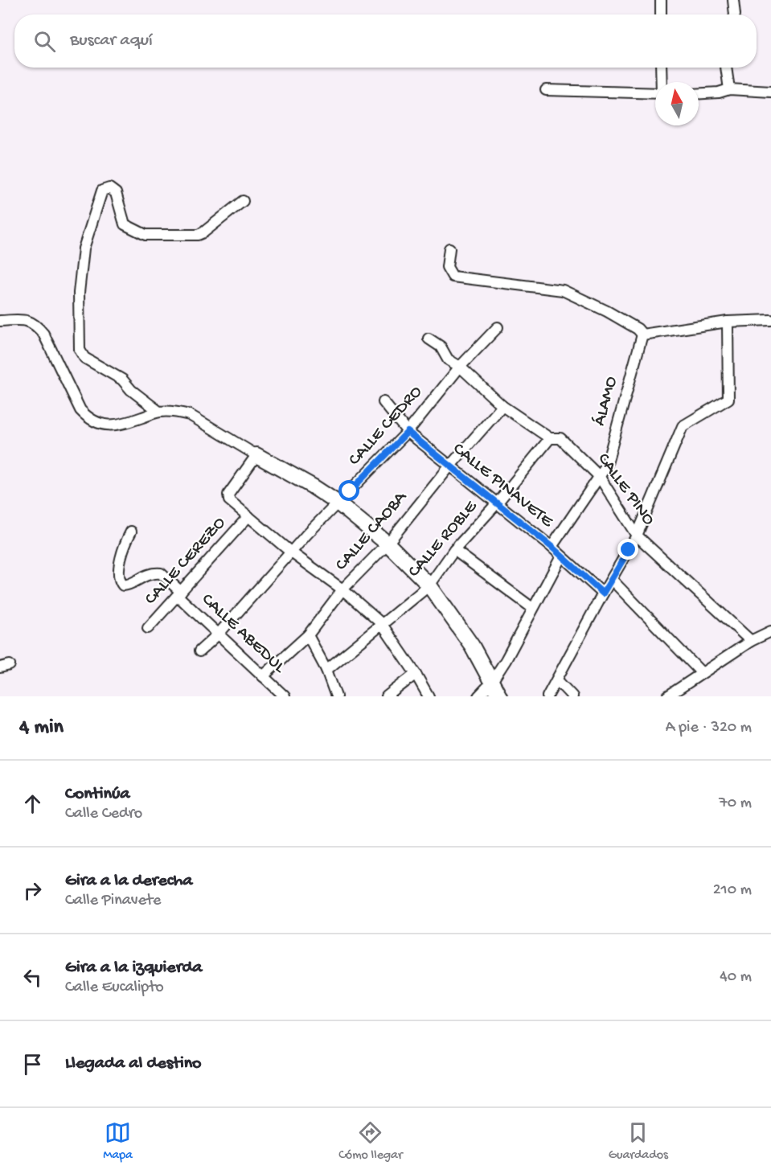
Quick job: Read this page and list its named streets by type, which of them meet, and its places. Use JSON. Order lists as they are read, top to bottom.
{
  "streets": {
    "street": [
      "ÁLAMO",
      "CALLE CEDRO",
      "CALLE PINAVETE",
      "CALLE PINO",
      "CALLE CAOBA",
      "CALLE ROBLE",
      "CALLE CEREZO",
      "CALLE ABEDUL"
    ]
  },
  "crossings": [
    ["ÁLAMO", "CALLE PINAVETE"],
    ["ÁLAMO", "CALLE PINO"],
    ["CALLE CEDRO", "CALLE PINAVETE"],
    ["CALLE CEDRO", "CALLE PINO"],
    ["CALLE CEDRO", "CALLE ABEDUL"],
    ["CALLE PINAVETE", "CALLE CAOBA"],
    ["CALLE PINAVETE", "CALLE ROBLE"],
    ["CALLE PINO", "CALLE CAOBA"],
    ["CALLE PINO", "CALLE ROBLE"],
    ["CALLE CAOBA", "CALLE ABEDUL"],
    ["CALLE CEREZO", "CALLE ABEDUL"]
  ],
  "north": "top",
  "page": {
    "search": "Buscar aquí",
    "heading": ["4 min", "A pie · 320 m"],
    "list": [
      ["Continúa", "Calle Cedro", "70 m"],
      ["Gira a la derecha", "Calle Pinavete", "210 m"],
      ["Gira a la izquierda", "Calle Eucalipto", "40 m"],
      "Llegada al destino"
    ],
    "nav": ["Mapa", "Cómo llegar", "Guardados"]
  }
}
